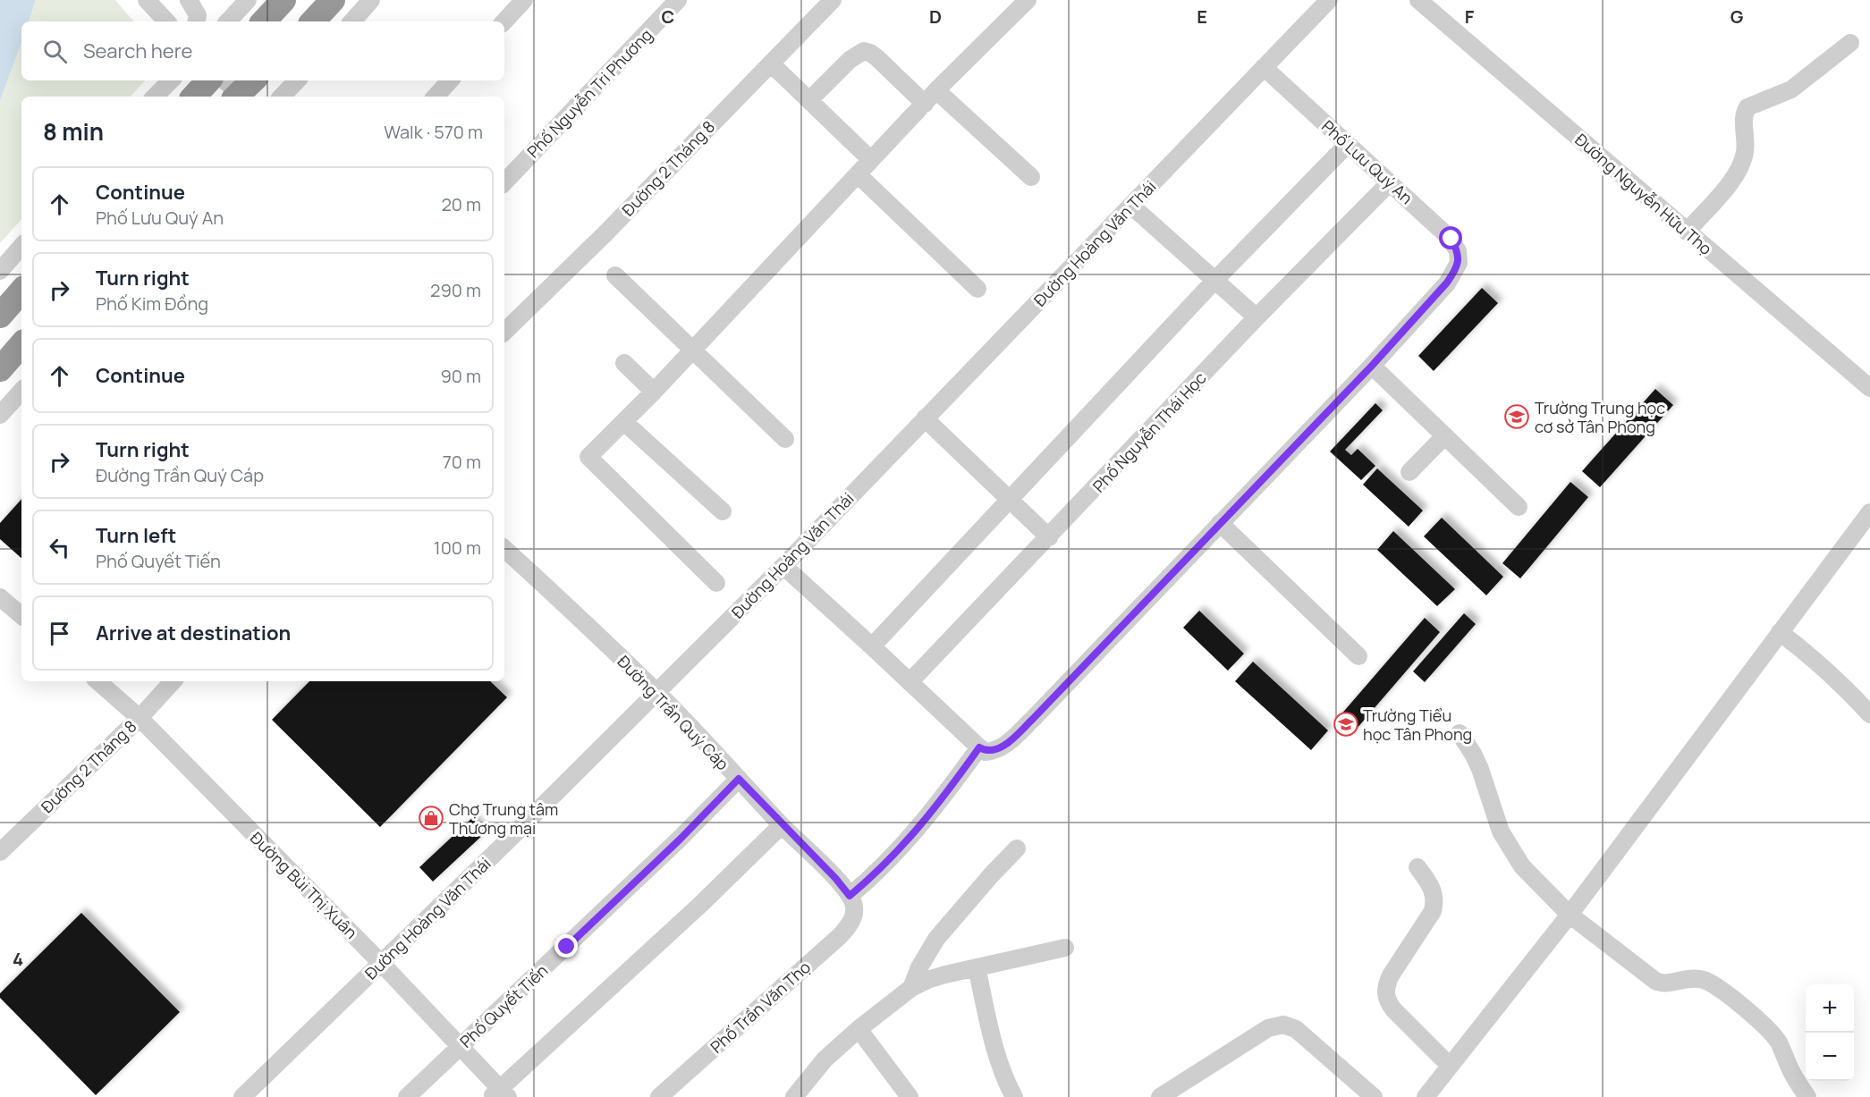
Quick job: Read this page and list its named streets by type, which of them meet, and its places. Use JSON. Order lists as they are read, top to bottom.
{
  "streets": {
    "street": [
      "Phố Nguyễn Tri Phương",
      "Phố Lưu Quý An",
      "Đường 2 Tháng 8",
      "Đường Nguyễn Hữu Thọ",
      "Đường Hoàng Văn Thái",
      "Phố Nguyễn Thái Học",
      "Đường Trần Quý Cáp",
      "Đường Bùi Thị Xuân",
      "Phố Quyết Tiến",
      "Phố Trần Văn Thọ"
    ]
  },
  "crossings": [
    ["Phố Lưu Quý An", "Đường Hoàng Văn Thái"],
    ["Phố Lưu Quý An", "Phố Nguyễn Thái Học"],
    ["Đường 2 Tháng 8", "Đường Bùi Thị Xuân"],
    ["Đường Hoàng Văn Thái", "Đường Trần Quý Cáp"],
    ["Đường Hoàng Văn Thái", "Đường Bùi Thị Xuân"],
    ["Đường Trần Quý Cáp", "Phố Quyết Tiến"],
    ["Đường Trần Quý Cáp", "Phố Trần Văn Thọ"],
    ["Đường Bùi Thị Xuân", "Phố Quyết Tiến"]
  ],
  "places": {
    "school or university": ["Trường Trung học cơ sở Tân Phong", "Trường Tiểu học Tân Phong"],
    "shop": ["Chợ Trung tâm Thương mại"]
  },
  "page": {
    "search": "Search here",
    "heading": ["8 min", "Walk · 570 m"],
    "list": [
      ["Continue", "Phố Lưu Quý An", "20 m"],
      ["Turn right", "Phố Kim Đồng", "290 m"],
      ["Continue", "90 m"],
      ["Turn right", "Đường Trần Quý Cáp", "70 m"],
      ["Turn left", "Phố Quyết Tiến", "100 m"],
      "Arrive at destination"
    ],
    "map_buttons": ["+", "−"]
  },
  "grid": {
    "columns": [
      "C",
      "D",
      "E",
      "F",
      "G"
    ],
    "rows": ["4"]
  }
}
